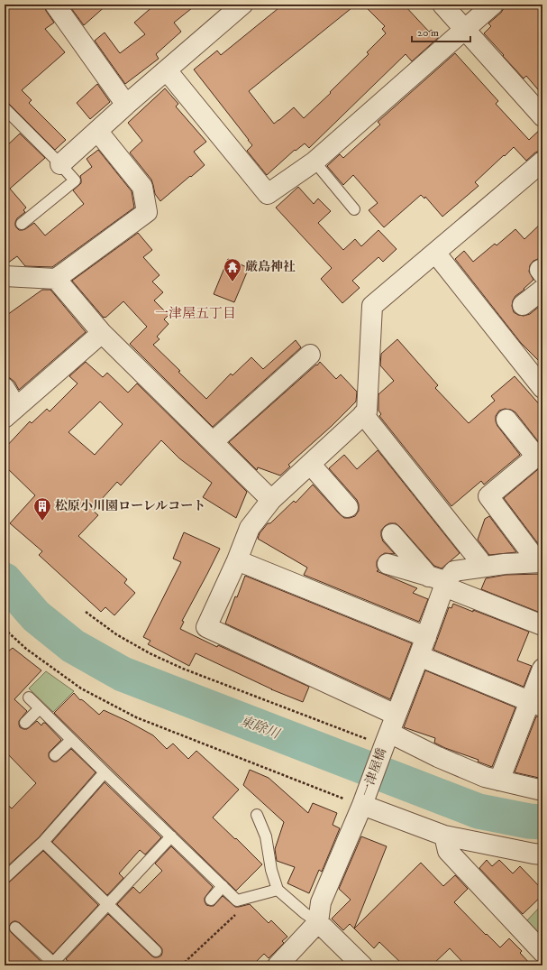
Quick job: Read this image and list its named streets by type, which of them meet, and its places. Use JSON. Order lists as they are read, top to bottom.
{
  "streets": {
    "street": ["一津屋橋"]
  },
  "districts": ["一津屋五丁目"],
  "water": ["東除川"],
  "places": {
    "temple": ["厳島神社"],
    "building": ["松原小川園ローレルコート"]
  },
  "scale_bar": "20 m"
}
